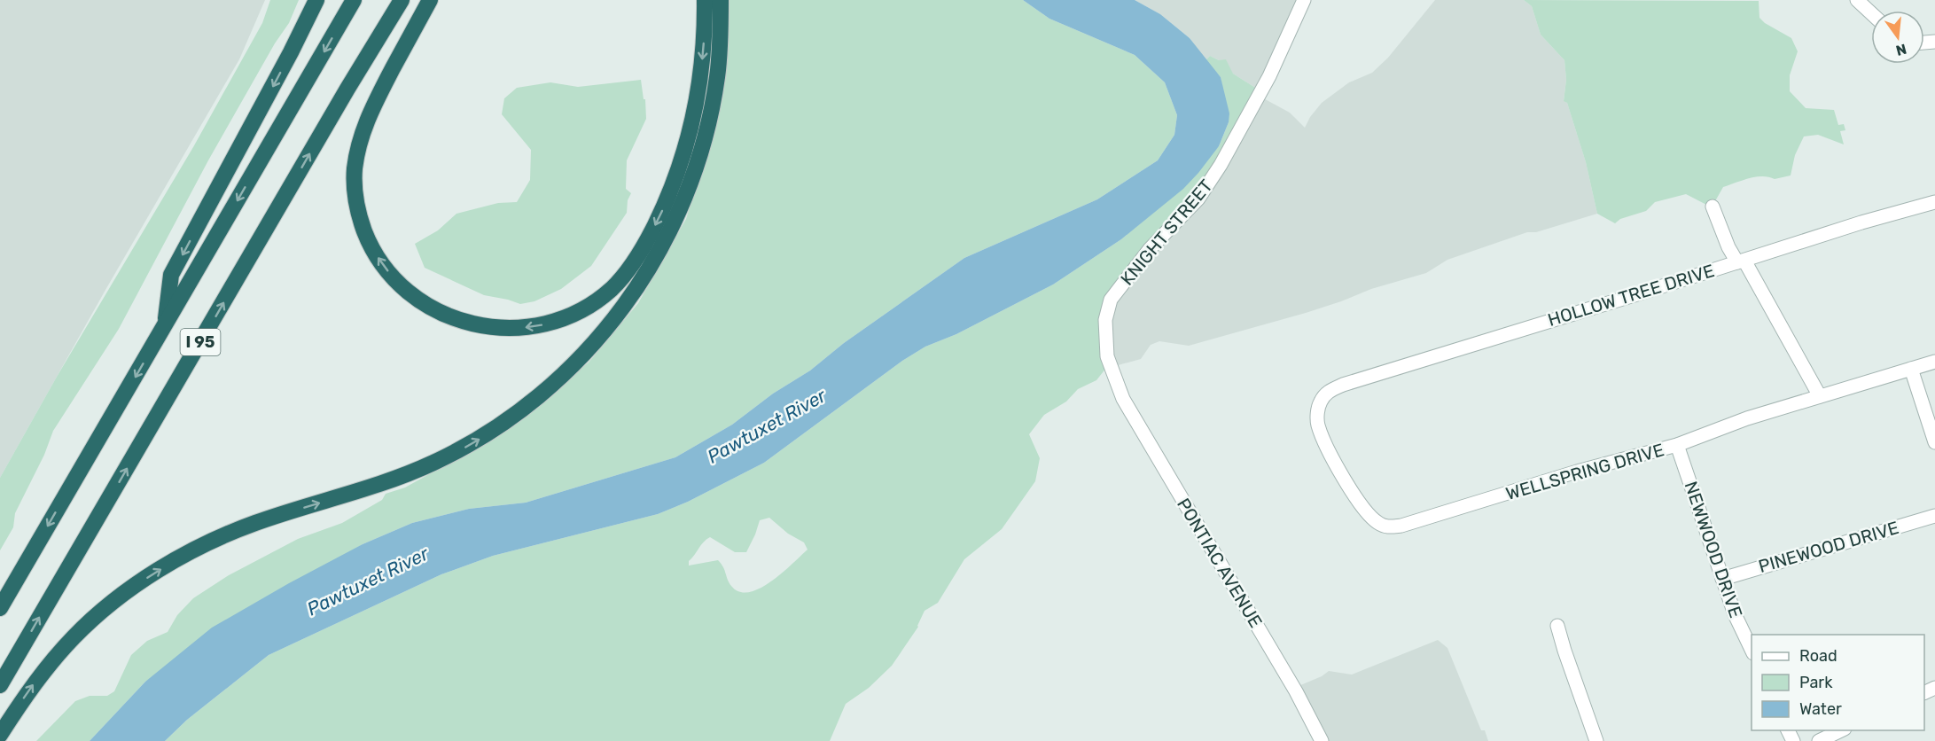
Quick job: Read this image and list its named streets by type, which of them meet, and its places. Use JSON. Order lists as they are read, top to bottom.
{
  "streets": {
    "highway": ["I 95"],
    "street": [
      "KNIGHT STREET",
      "HOLLOW TREE DRIVE",
      "WELLSPRING DRIVE",
      "PINEWOOD DRIVE",
      "NEWWOOD DRIVE",
      "PONTIAC AVENUE"
    ]
  },
  "crossings": [
    ["KNIGHT STREET", "PONTIAC AVENUE"],
    ["HOLLOW TREE DRIVE", "WELLSPRING DRIVE"],
    ["WELLSPRING DRIVE", "NEWWOOD DRIVE"],
    ["PINEWOOD DRIVE", "NEWWOOD DRIVE"]
  ],
  "water": ["Pawtuxet River"],
  "legend": ["Road", "Park", "Water"],
  "north": "bottom"
}
